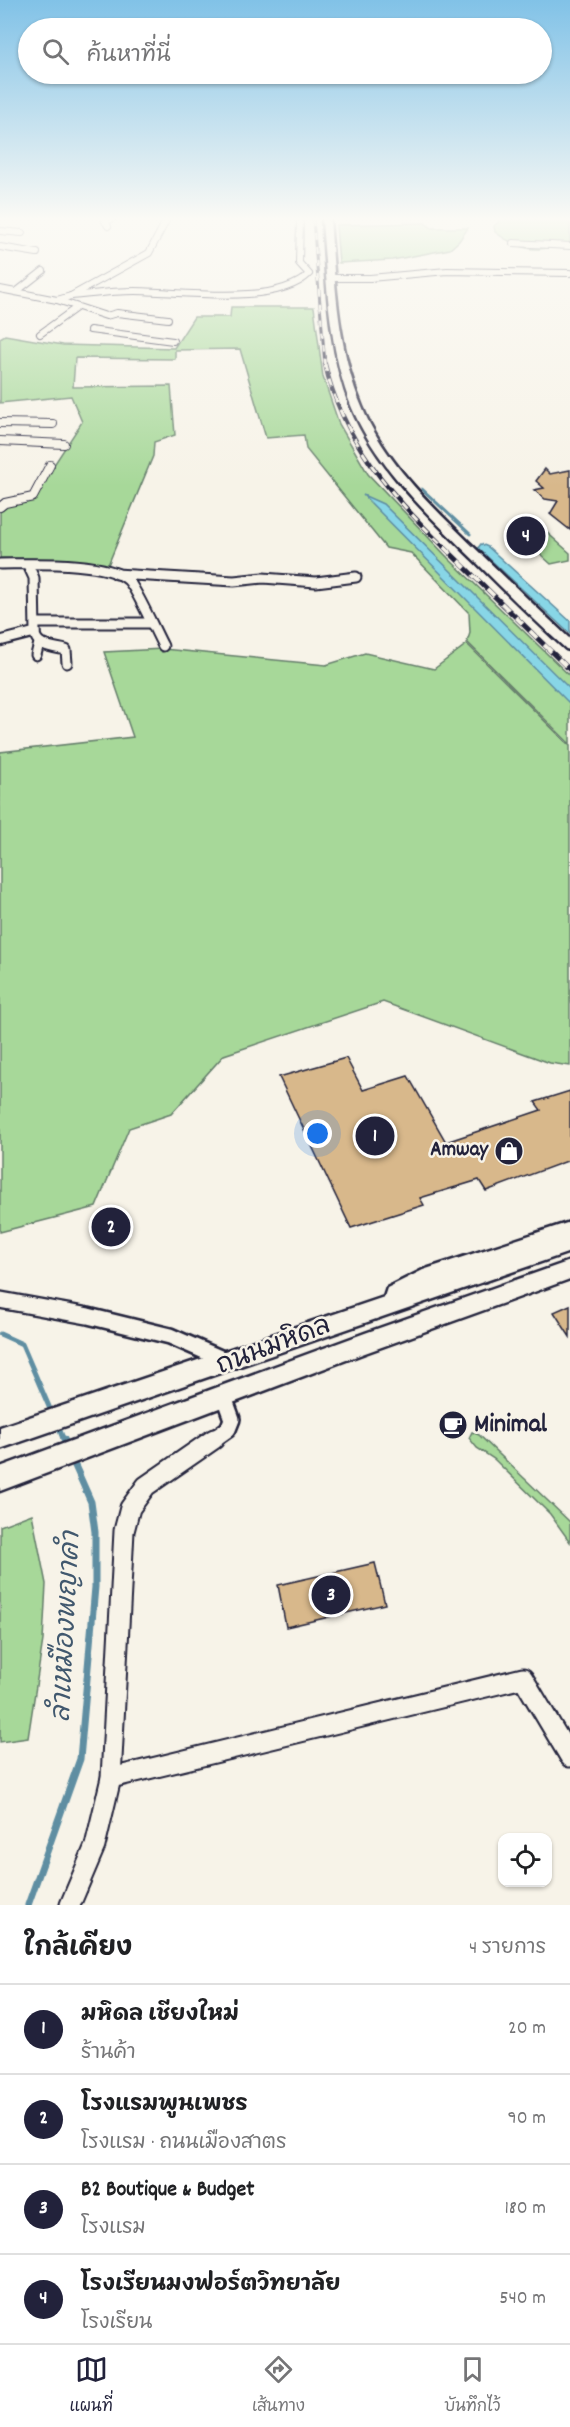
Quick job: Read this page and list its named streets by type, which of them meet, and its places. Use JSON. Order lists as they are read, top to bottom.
{
  "streets": {
    "main road": ["ถนนมหิดล"]
  },
  "water": ["ลำเหมืองพญาคำ"],
  "places": {
    "shop": ["Amway"],
    "cafe": ["Minimal"]
  },
  "page": {
    "search": "ค้นหาที่นี่",
    "pins": [
      "4",
      "1",
      "2",
      "3"
    ],
    "heading": ["ใกล้เคียง", "4 รายการ"],
    "list": [
      {
        "mark": "1",
        "name": "มหิดล เชียงใหม่",
        "note": "ร้านค้า",
        "value": "20 m"
      },
      {
        "mark": "2",
        "name": "โรงแรมพูนเพชร",
        "note": "โรงแรม · ถนนเมืองสาตร",
        "value": "90 m"
      },
      {
        "mark": "3",
        "name": "B2 Boutique & Budget",
        "note": "โรงแรม",
        "value": "180 m"
      },
      {
        "mark": "4",
        "name": "โรงเรียนมงฟอร์ตวิทยาลัย",
        "note": "โรงเรียน",
        "value": "540 m"
      }
    ],
    "nav": ["แผนที่", "เส้นทาง", "บันทึกไว้"]
  }
}
